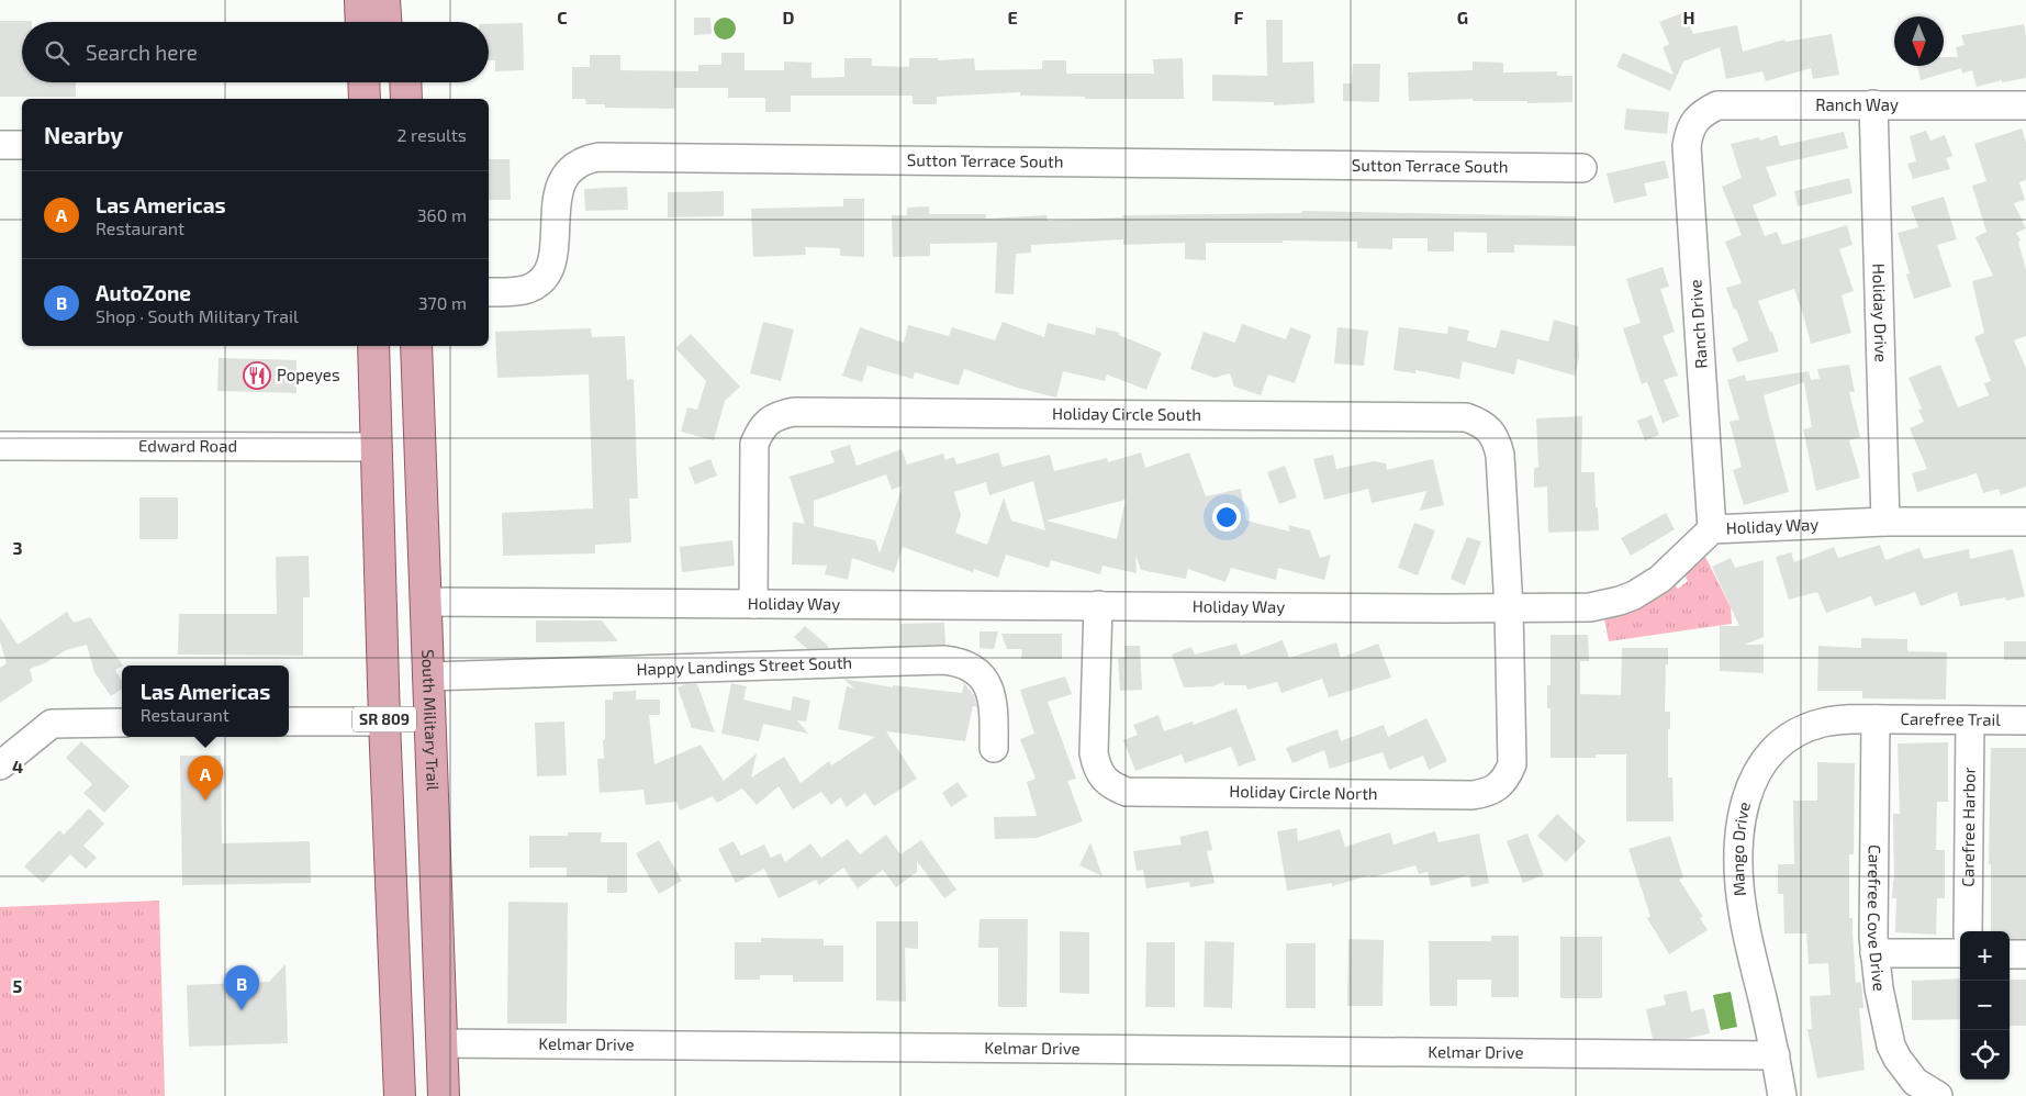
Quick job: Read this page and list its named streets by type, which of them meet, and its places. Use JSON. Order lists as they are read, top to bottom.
{
  "streets": {
    "main road": ["SR 809", "South Military Trail"],
    "street": [
      "Ranch Way",
      "Sutton Terrace South",
      "Holiday Drive",
      "Ranch Drive",
      "Holiday Circle South",
      "Edward Road",
      "Holiday Way",
      "Happy Landings Street South",
      "Carefree Trail",
      "Holiday Circle North",
      "Carefree Harbor",
      "Mango Drive",
      "Carefree Cove Drive",
      "Kelmar Drive"
    ]
  },
  "crossings": [
    ["Ranch Way", "Holiday Drive"],
    ["Ranch Way", "Ranch Drive"],
    ["Holiday Drive", "Holiday Way"],
    ["Ranch Drive", "Holiday Way"],
    ["Holiday Circle South", "Holiday Way"],
    ["Holiday Circle South", "Holiday Circle North"],
    ["Edward Road", "SR 809"],
    ["Holiday Way", "South Military Trail"],
    ["Holiday Way", "Holiday Circle North"],
    ["Happy Landings Street South", "South Military Trail"],
    ["South Military Trail", "Kelmar Drive"],
    ["Carefree Trail", "Carefree Harbor"],
    ["Carefree Trail", "Mango Drive"],
    ["Carefree Trail", "Carefree Cove Drive"],
    ["Mango Drive", "Carefree Cove Drive"],
    ["Mango Drive", "Kelmar Drive"]
  ],
  "places": {
    "restaurant": ["Popeyes"]
  },
  "north": "bottom",
  "page": {
    "search": "Search here",
    "heading": ["Nearby", "2 results"],
    "list": [
      {
        "mark": "A",
        "name": "Las Americas",
        "note": "Restaurant",
        "value": "360 m"
      },
      {
        "mark": "B",
        "name": "AutoZone",
        "note": "Shop · South Military Trail",
        "value": "370 m"
      }
    ],
    "popup": ["Las Americas", "Restaurant"],
    "pins": ["A", "B"],
    "map_buttons": ["+", "−"]
  },
  "grid": {
    "columns": [
      "C",
      "D",
      "E",
      "F",
      "G",
      "H"
    ],
    "rows": ["3", "4", "5"]
  }
}
